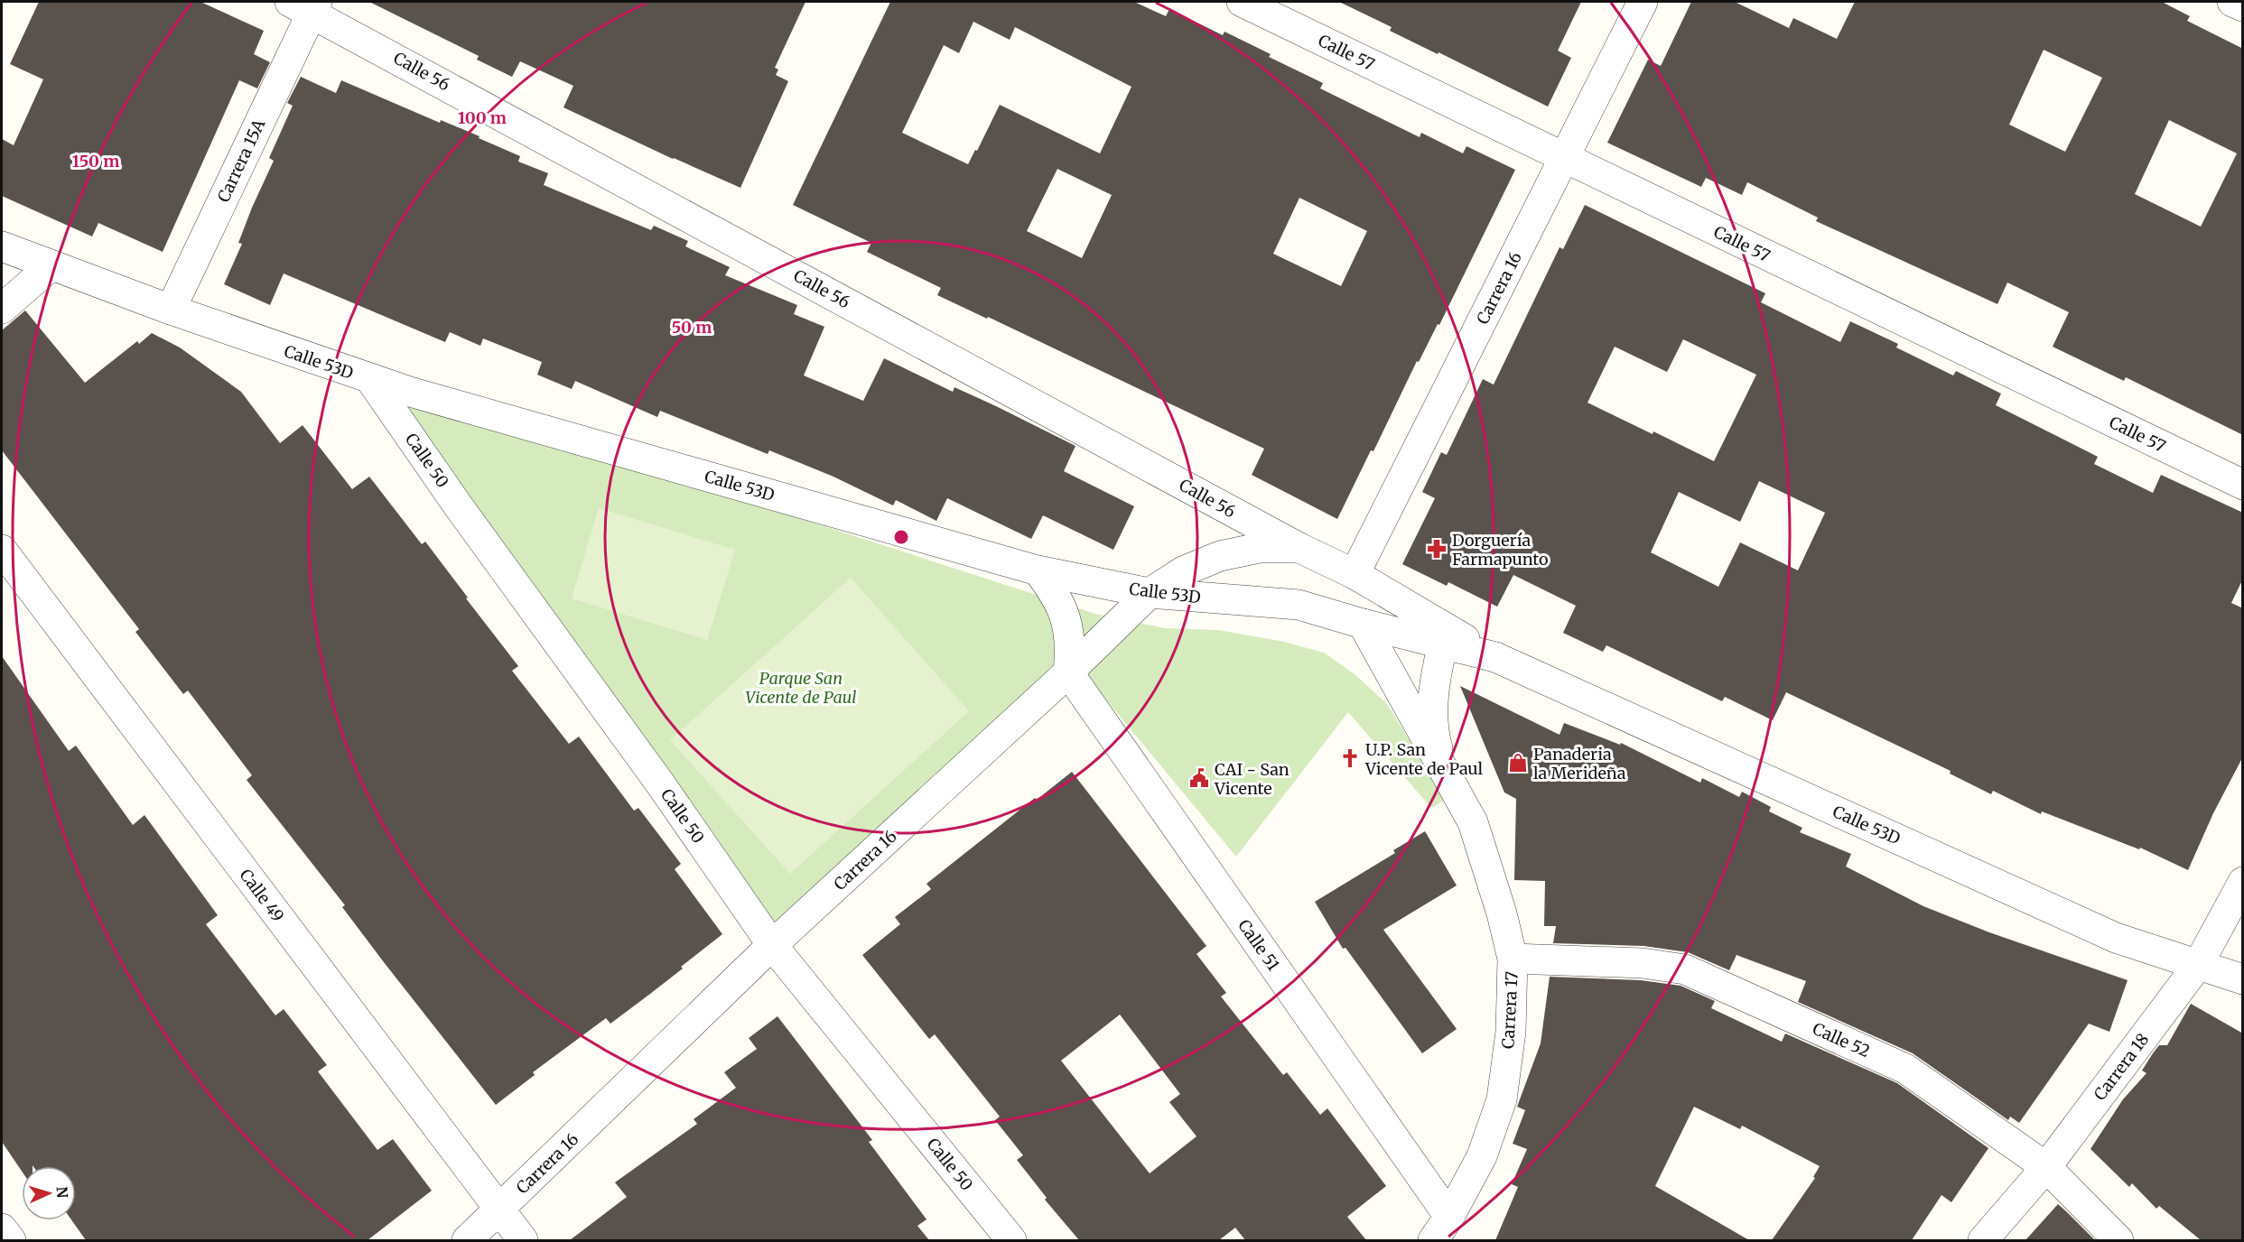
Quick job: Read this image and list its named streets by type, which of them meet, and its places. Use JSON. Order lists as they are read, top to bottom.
{
  "streets": {
    "street": [
      "Calle 57",
      "Calle 56",
      "Carrera 15A",
      "Carrera 16",
      "Calle 53D",
      "Calle 50",
      "Calle 49",
      "Calle 51",
      "Carrera 17",
      "Calle 52",
      "Carrera 18"
    ]
  },
  "crossings": [
    ["Calle 57", "Carrera 16"],
    ["Calle 56", "Carrera 15A"],
    ["Calle 56", "Carrera 16"],
    ["Calle 56", "Calle 53D"],
    ["Carrera 15A", "Calle 53D"],
    ["Carrera 16", "Calle 53D"],
    ["Carrera 16", "Calle 50"],
    ["Carrera 16", "Calle 49"],
    ["Carrera 16", "Calle 51"],
    ["Calle 53D", "Calle 50"],
    ["Calle 53D", "Carrera 17"],
    ["Calle 53D", "Carrera 18"],
    ["Calle 51", "Carrera 17"],
    ["Carrera 17", "Calle 52"],
    ["Calle 52", "Carrera 18"]
  ],
  "parks": ["Parque San Vicente de Paul"],
  "places": {
    "pharmacy": ["Dorguería Farmapunto"],
    "church": ["U.P. San Vicente de Paul"],
    "shop": ["Panaderia la Merideña"],
    "public building": ["CAI - San Vicente"]
  },
  "north": "right",
  "rings": ["100 m", "150 m", "50 m"]
}
